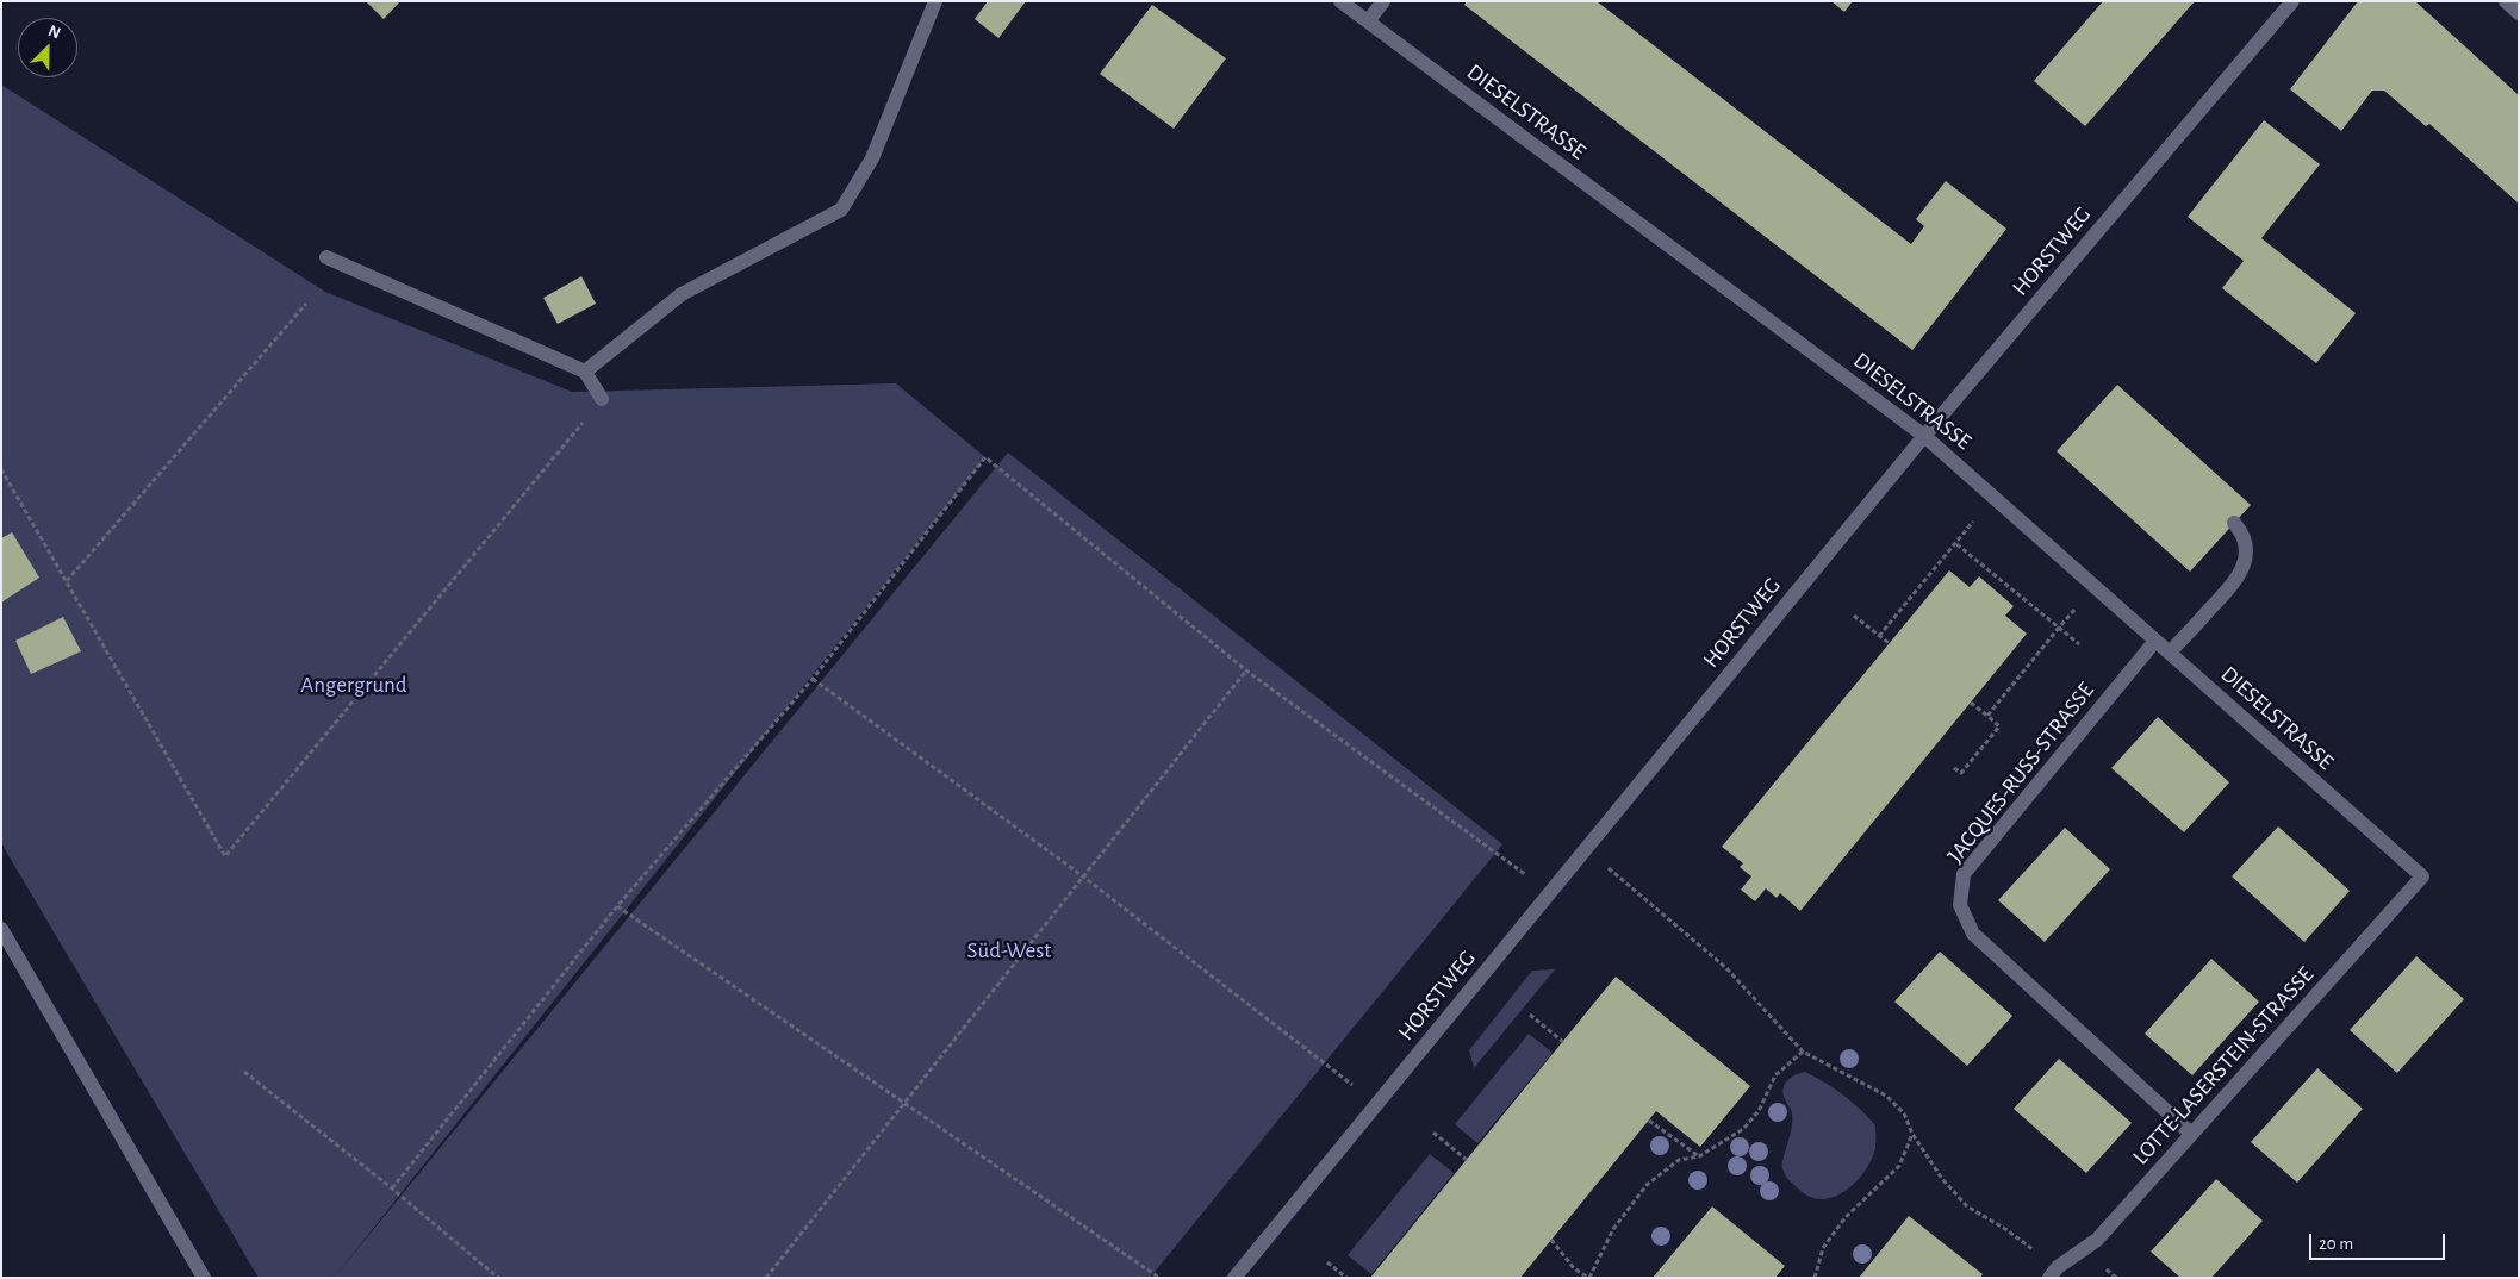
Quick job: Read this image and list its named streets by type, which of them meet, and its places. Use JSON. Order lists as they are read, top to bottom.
{
  "streets": {
    "street": [
      "DIESELSTRASSE",
      "HORSTWEG",
      "JACQUES-RUSS-STRASSE",
      "LOTTE-LASERSTEIN-STRASSE"
    ]
  },
  "crossings": [
    ["DIESELSTRASSE", "HORSTWEG"],
    ["DIESELSTRASSE", "JACQUES-RUSS-STRASSE"],
    ["DIESELSTRASSE", "LOTTE-LASERSTEIN-STRASSE"],
    ["JACQUES-RUSS-STRASSE", "LOTTE-LASERSTEIN-STRASSE"]
  ],
  "parks": ["Angergrund", "Süd-West"],
  "scale_bar": "20 m",
  "north": "top right"
}
